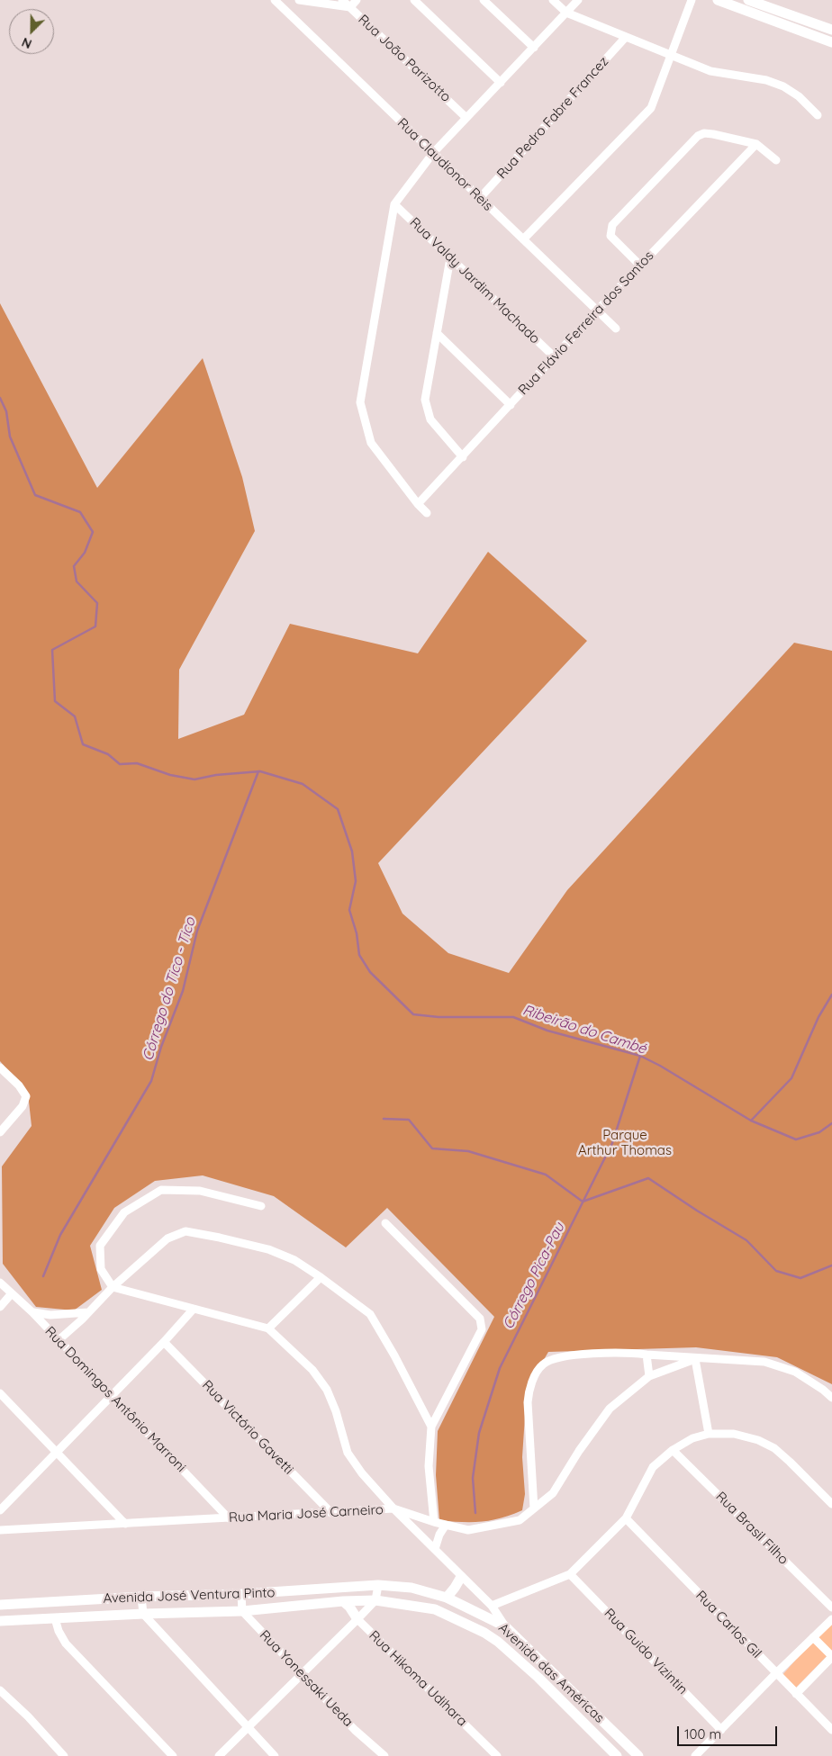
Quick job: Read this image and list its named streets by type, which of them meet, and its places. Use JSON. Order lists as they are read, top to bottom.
{
  "streets": {
    "main road": ["Avenida José Ventura Pinto", "Avenida das Américas"],
    "street": [
      "Rua João Parizotto",
      "Rua Pedro Fabre Francez",
      "Rua Claudionor Reis",
      "Rua Valdy Jardim Machado",
      "Rua Flávio Ferreira dos Santos",
      "Rua Domingos Antônio Marroni",
      "Rua Victório Gavetti",
      "Rua Maria José Carneiro",
      "Rua Brasil Filho",
      "Rua Carlos Gil",
      "Rua Guido Vizintin",
      "Rua Yonessaki Ueda",
      "Rua Hikoma Udihara"
    ]
  },
  "crossings": [
    ["Rua Pedro Fabre Francez", "Rua Claudionor Reis"],
    ["Rua Claudionor Reis", "Rua Flávio Ferreira dos Santos"],
    ["Rua Valdy Jardim Machado", "Rua Flávio Ferreira dos Santos"],
    ["Rua Domingos Antônio Marroni", "Rua Maria José Carneiro"],
    ["Rua Victório Gavetti", "Rua Maria José Carneiro"],
    ["Avenida José Ventura Pinto", "Avenida das Américas"],
    ["Avenida José Ventura Pinto", "Rua Yonessaki Ueda"],
    ["Avenida José Ventura Pinto", "Rua Hikoma Udihara"],
    ["Avenida das Américas", "Rua Hikoma Udihara"]
  ],
  "water": ["Córrego do Tico - Tico", "Ribeirão do Cambé", "Córrego Pica-Pau"],
  "parks": ["Parque Arthur Thomas"],
  "scale_bar": "100 m",
  "north": "bottom left"
}
